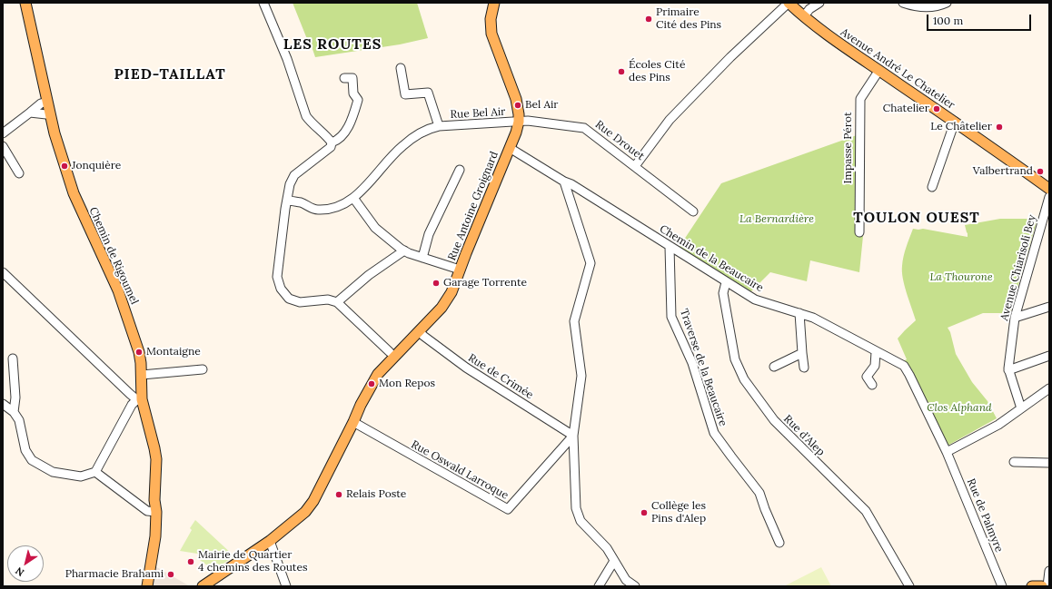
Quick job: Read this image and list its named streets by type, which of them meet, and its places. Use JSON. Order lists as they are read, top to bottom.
{
  "streets": {
    "main road": ["Avenue André Le Chatelier", "Rue Antoine Groignard", "Chemin de Rigoumel"],
    "street": [
      "Rue Bel Air",
      "Rue Drouet",
      "Impasse Pérot",
      "Chemin de la Beaucaire",
      "Avenue Chiarisoli Bey",
      "Traverse de la Beaucaire",
      "Rue de Crimée",
      "Rue d'Alep",
      "Rue Oswald Larroque",
      "Rue de Palmyre"
    ]
  },
  "crossings": [
    ["Avenue André Le Chatelier", "Impasse Pérot"],
    ["Rue Bel Air", "Rue Drouet"],
    ["Rue Bel Air", "Rue Antoine Groignard"],
    ["Rue Drouet", "Rue Antoine Groignard"],
    ["Rue Antoine Groignard", "Chemin de la Beaucaire"],
    ["Rue Antoine Groignard", "Rue de Crimée"],
    ["Rue Antoine Groignard", "Rue Oswald Larroque"],
    ["Chemin de la Beaucaire", "Traverse de la Beaucaire"],
    ["Chemin de la Beaucaire", "Rue d'Alep"],
    ["Chemin de la Beaucaire", "Rue de Palmyre"],
    ["Rue de Crimée", "Rue Oswald Larroque"]
  ],
  "districts": ["LES ROUTES", "PIED-TAILLAT", "TOULON OUEST"],
  "parks": ["La Bernardière", "La Thourone", "Clos Alphand"],
  "places": [
    "Primaire Cité des Pins",
    "Écoles Cité des Pins",
    "Bel Air",
    "Chatelier",
    "Le Châtelier",
    "Jonquière",
    "Valbertrand",
    "Garage Torrente",
    "Montaigne",
    "Mon Repos",
    "Relais Poste",
    "Collège les Pins d'Alep",
    "Mairie de Quartier 4 chemins des Routes",
    "Pharmacie Brahami"
  ],
  "scale_bar": "100 m",
  "north": "bottom left"
}
